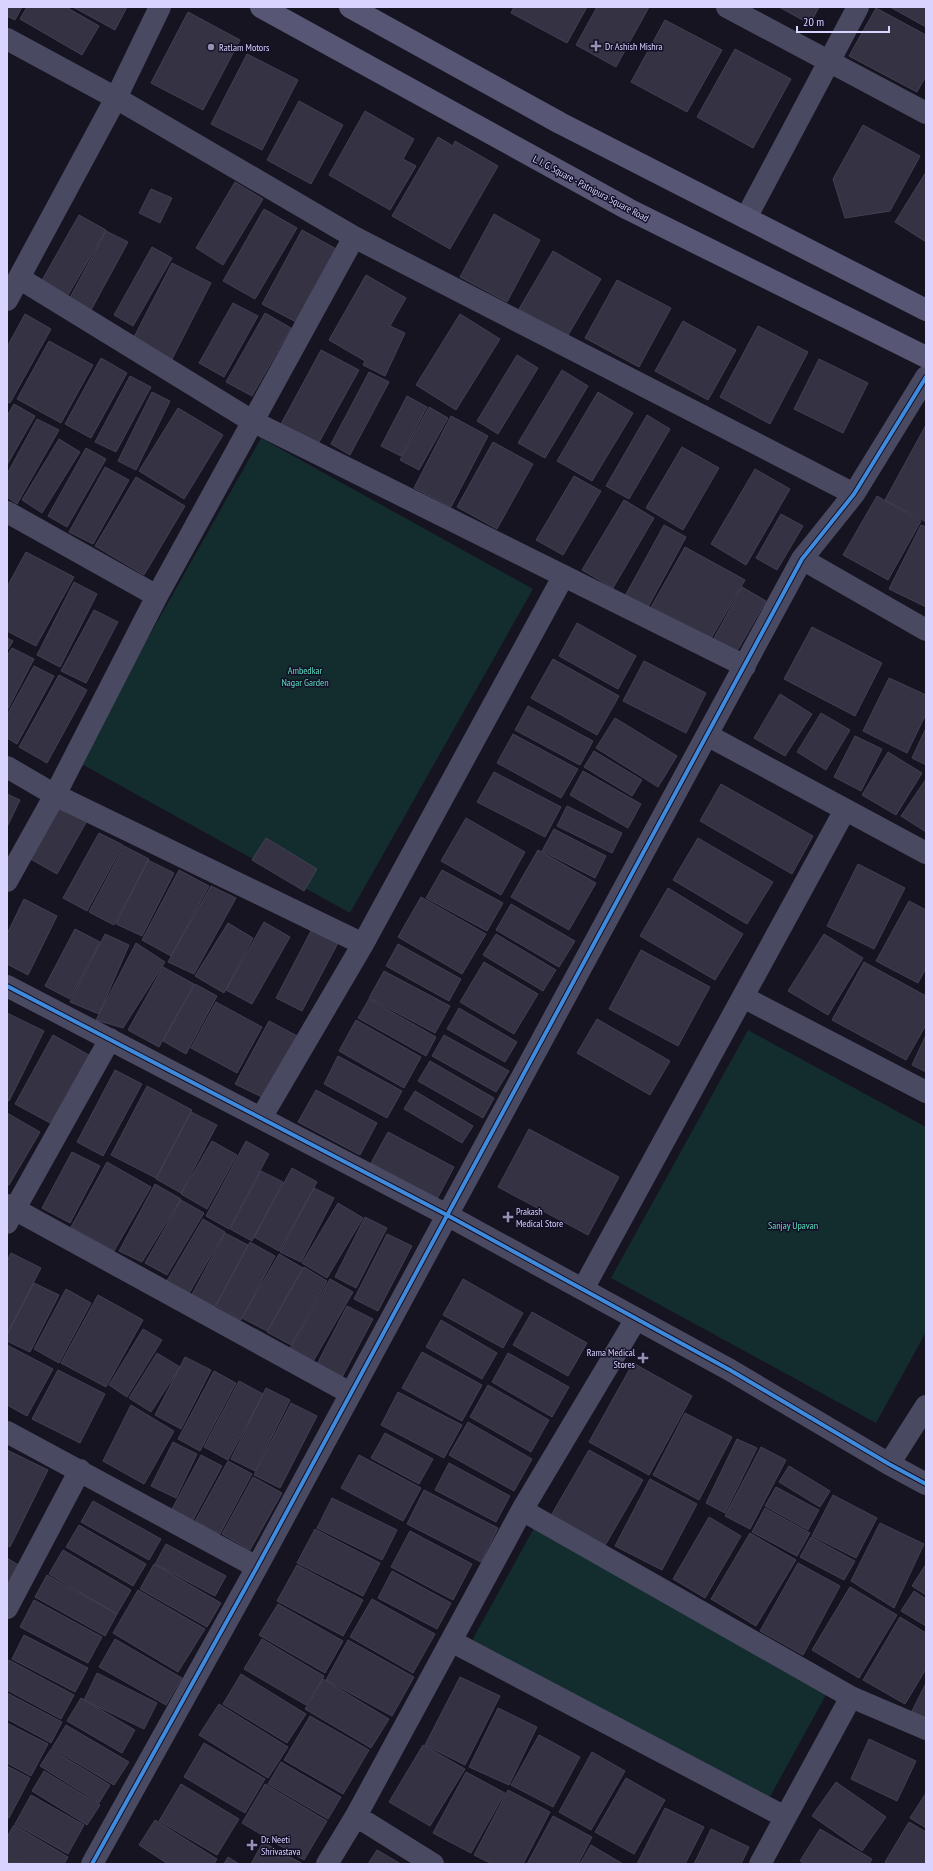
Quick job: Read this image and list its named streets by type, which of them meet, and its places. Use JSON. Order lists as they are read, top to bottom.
{
  "streets": {
    "main road": ["L. I. G. Square - Patnipura Square Road"]
  },
  "parks": ["Ambedkar Nagar Garden", "Sanjay Upavan"],
  "places": {
    "health": [
      "Dr Ashish Mishra",
      "Prakash Medical Store",
      "Rama Medical Stores",
      "Dr. Neeti Shrivastava"
    ],
    "other": ["Ratlam Motors"]
  },
  "scale_bar": "20 m"
}
